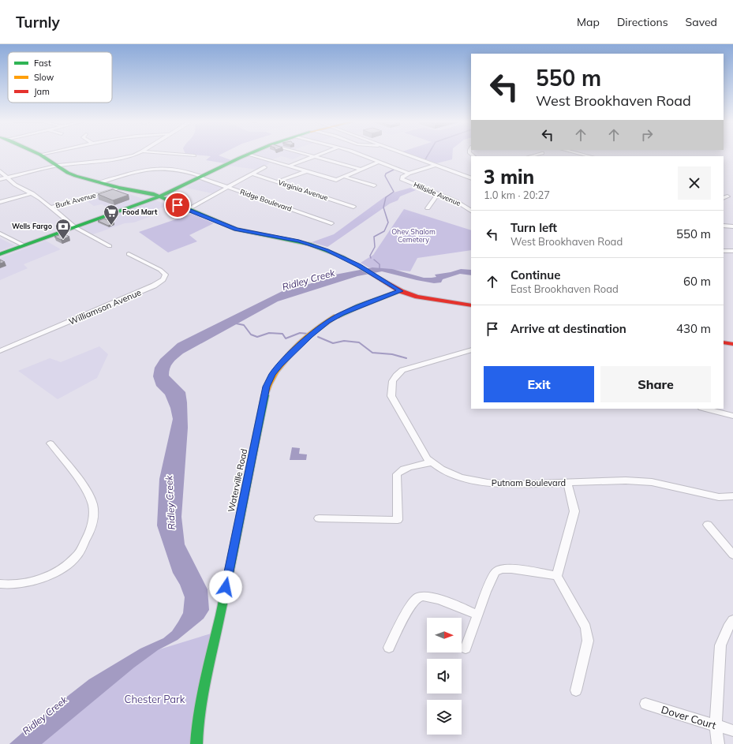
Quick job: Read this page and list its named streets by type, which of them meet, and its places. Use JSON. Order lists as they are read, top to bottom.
{
  "streets": {
    "street": [
      "Virginia Avenue",
      "Hillside Avenue",
      "Burk Avenue",
      "Ridge Boulevard",
      "Williamson Avenue",
      "Waterville Road",
      "Putnam Boulevard",
      "Dover Court"
    ]
  },
  "water": ["Ridley Creek"],
  "parks": ["Ohev Shalom Cemetery", "Chester Park"],
  "places": {
    "supermarket": ["Food Mart"],
    "bank": ["Wells Fargo"]
  },
  "legend": ["Fast", "Slow", "Jam"],
  "north": "right",
  "page": {
    "header": "Turnly",
    "nav": ["Map", "Directions", "Saved"],
    "turn": ["550 m", "West Brookhaven Road"],
    "heading": ["3 min", "1.0 km · 20:27"],
    "list": [
      {
        "name": "Turn left",
        "note": "West Brookhaven Road",
        "value": "550 m"
      },
      {
        "name": "Continue",
        "note": "East Brookhaven Road",
        "value": "60 m"
      },
      {
        "name": "Arrive at destination",
        "value": "430 m"
      }
    ],
    "buttons": ["Exit", "Share"]
  }
}
